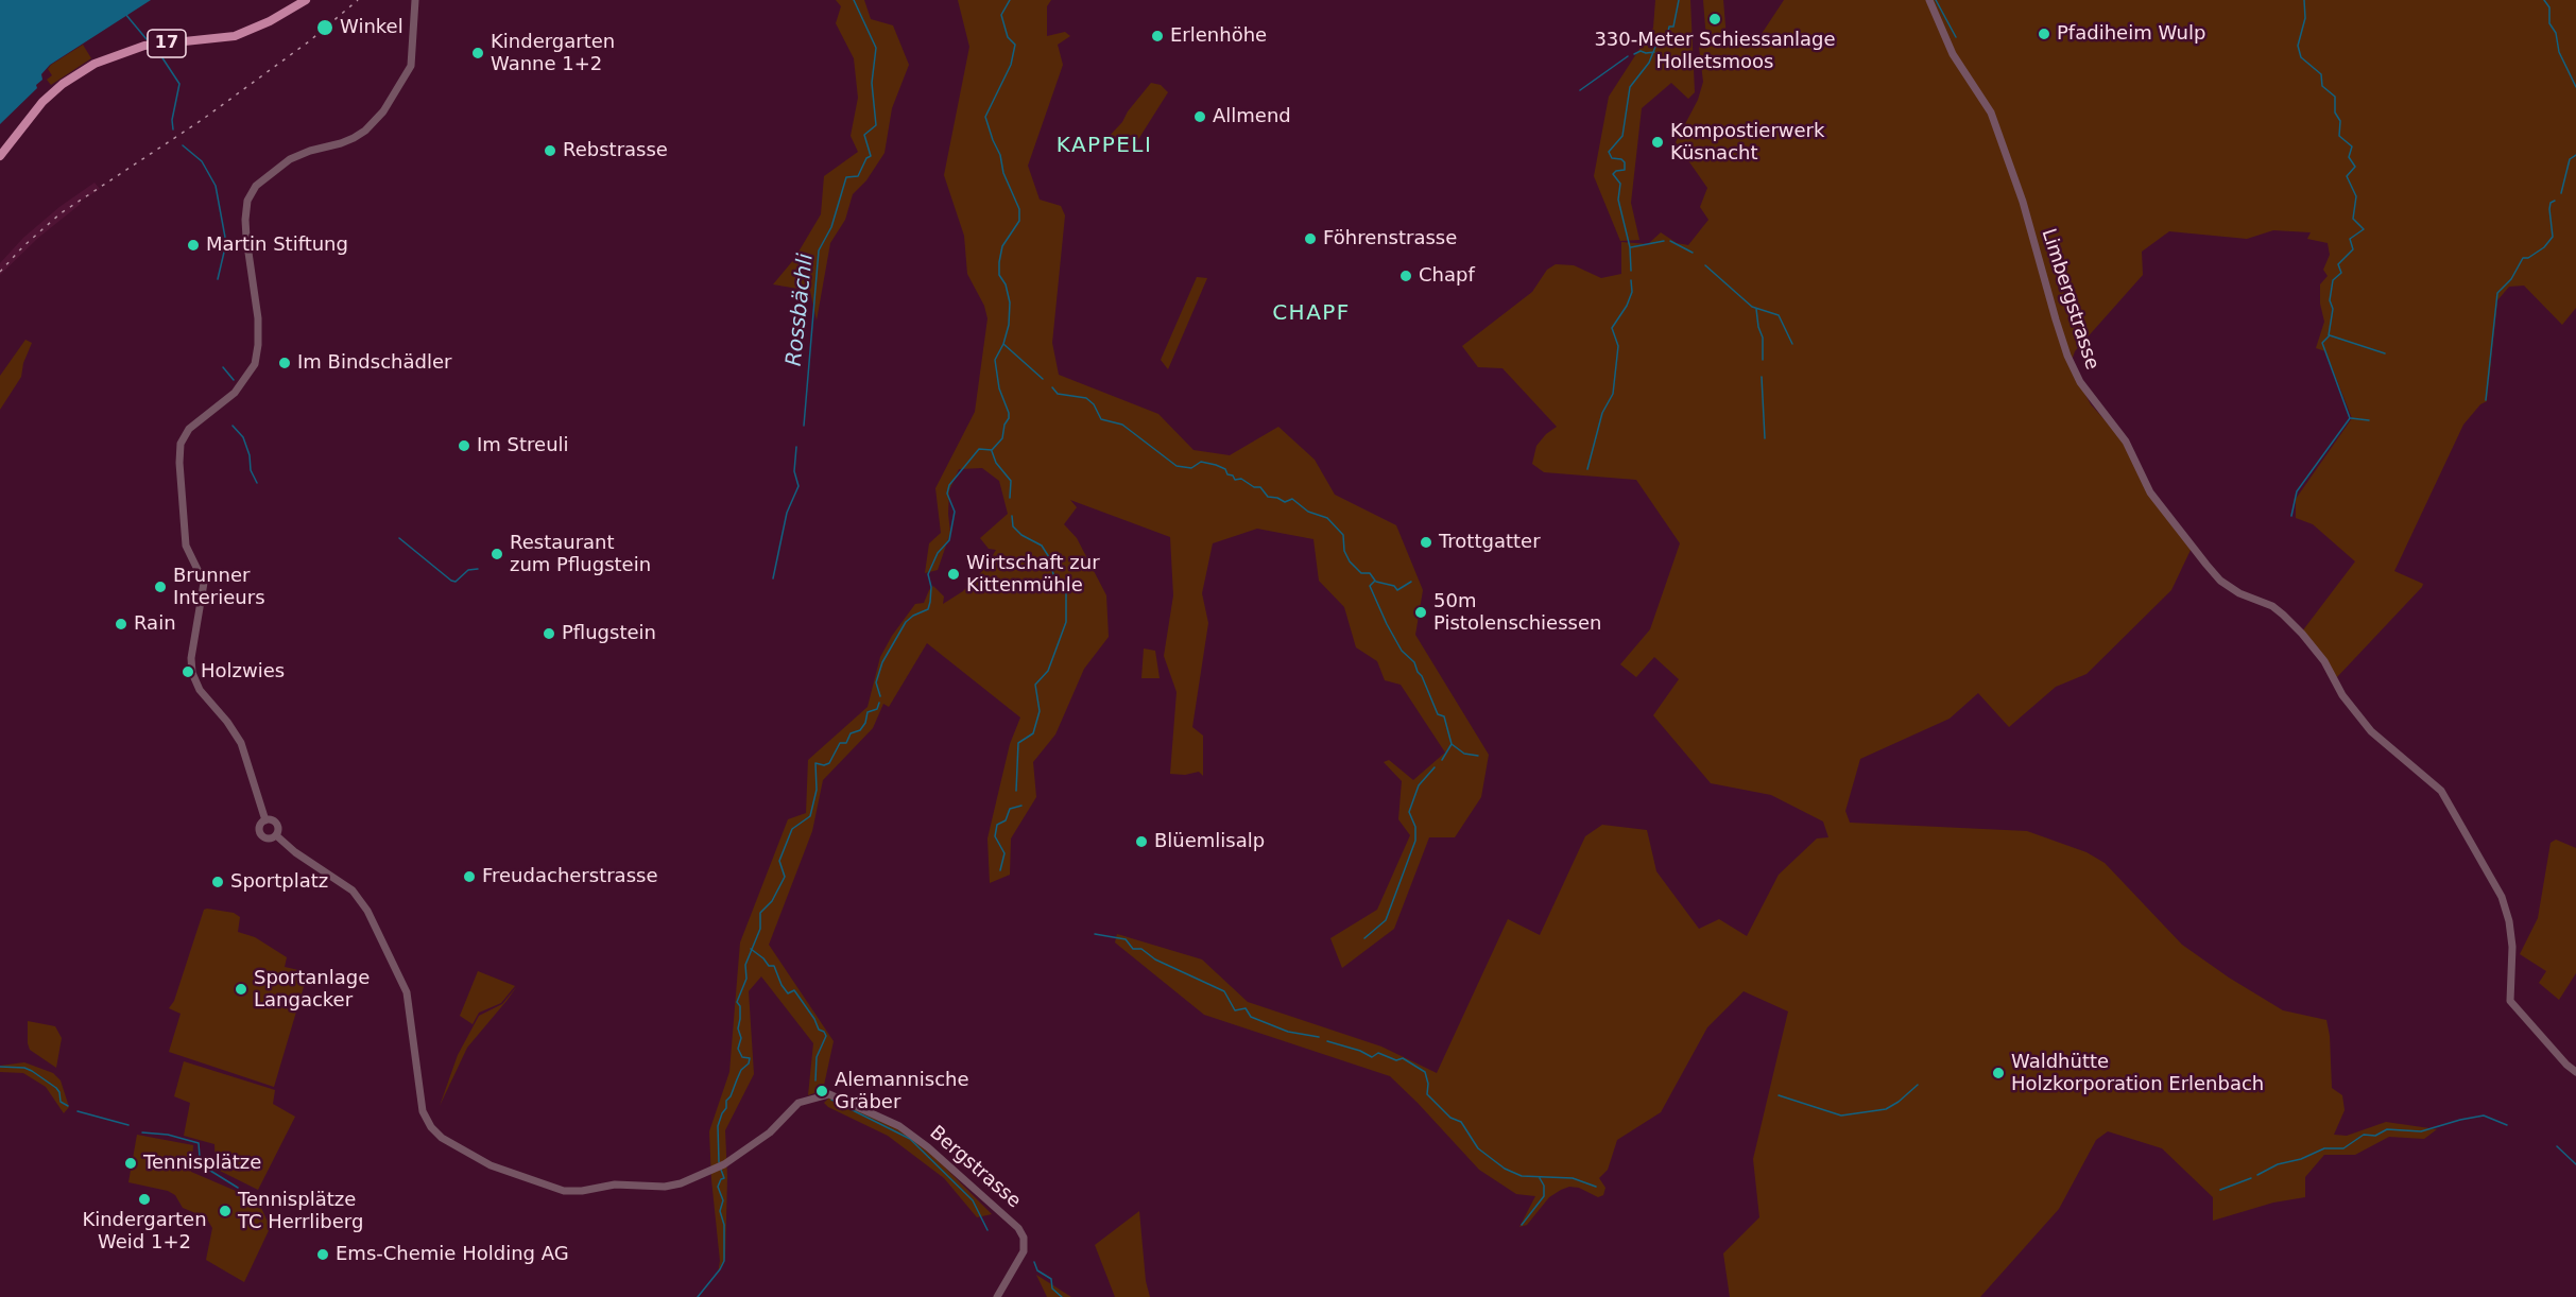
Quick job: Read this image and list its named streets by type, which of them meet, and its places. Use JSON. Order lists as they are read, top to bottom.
{
  "streets": {
    "main road": ["17"],
    "street": ["Limbergstrasse", "Bergstrasse"]
  },
  "districts": ["KAPPELI", "CHAPF"],
  "water": ["Rossbächli"],
  "places": [
    "330-Meter Schiessanlage Holletsmoos",
    "Winkel",
    "Pfadiheim Wulp",
    "Erlenhöhe",
    "Kindergarten Wanne 1+2",
    "Allmend",
    "Kompostierwerk Küsnacht",
    "Rebstrasse",
    "Föhrenstrasse",
    "Martin Stiftung",
    "Chapf",
    "Im Bindschädler",
    "Im Streuli",
    "Trottgatter",
    "Restaurant zum Pflugstein",
    "Wirtschaft zur Kittenmühle",
    "Brunner Interieurs",
    "50m Pistolenschiessen",
    "Rain",
    "Pflugstein",
    "Holzwies",
    "Blüemlisalp",
    "Freudacherstrasse",
    "Sportplatz",
    "Sportanlage Langacker",
    "Waldhütte Holzkorporation Erlenbach",
    "Alemannische Gräber",
    "Tennisplätze",
    "Kindergarten Weid 1+2",
    "Tennisplätze TC Herrliberg",
    "Ems-Chemie Holding AG"
  ]
}
